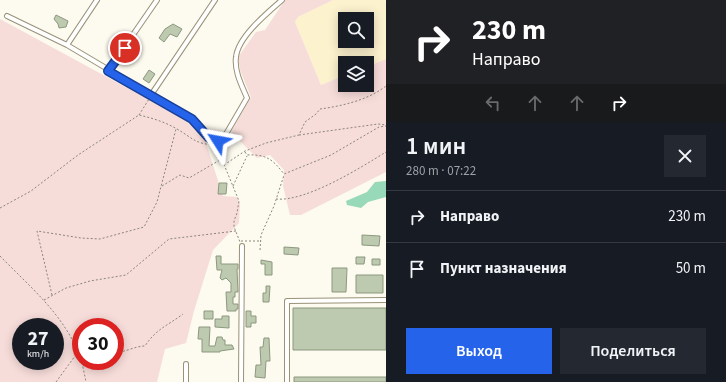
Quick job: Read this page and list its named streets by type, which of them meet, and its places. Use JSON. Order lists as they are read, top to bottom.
{
  "page": {
    "turn": ["230 m", "Направо"],
    "heading": ["1 мин", "280 m · 07:22"],
    "list": [
      {
        "name": "Направо",
        "value": "230 m"
      },
      {
        "name": "Пункт назначения",
        "value": "50 m"
      }
    ],
    "speed": "27 km/h",
    "limit": "30",
    "buttons": ["Выход", "Поделиться"]
  }
}
